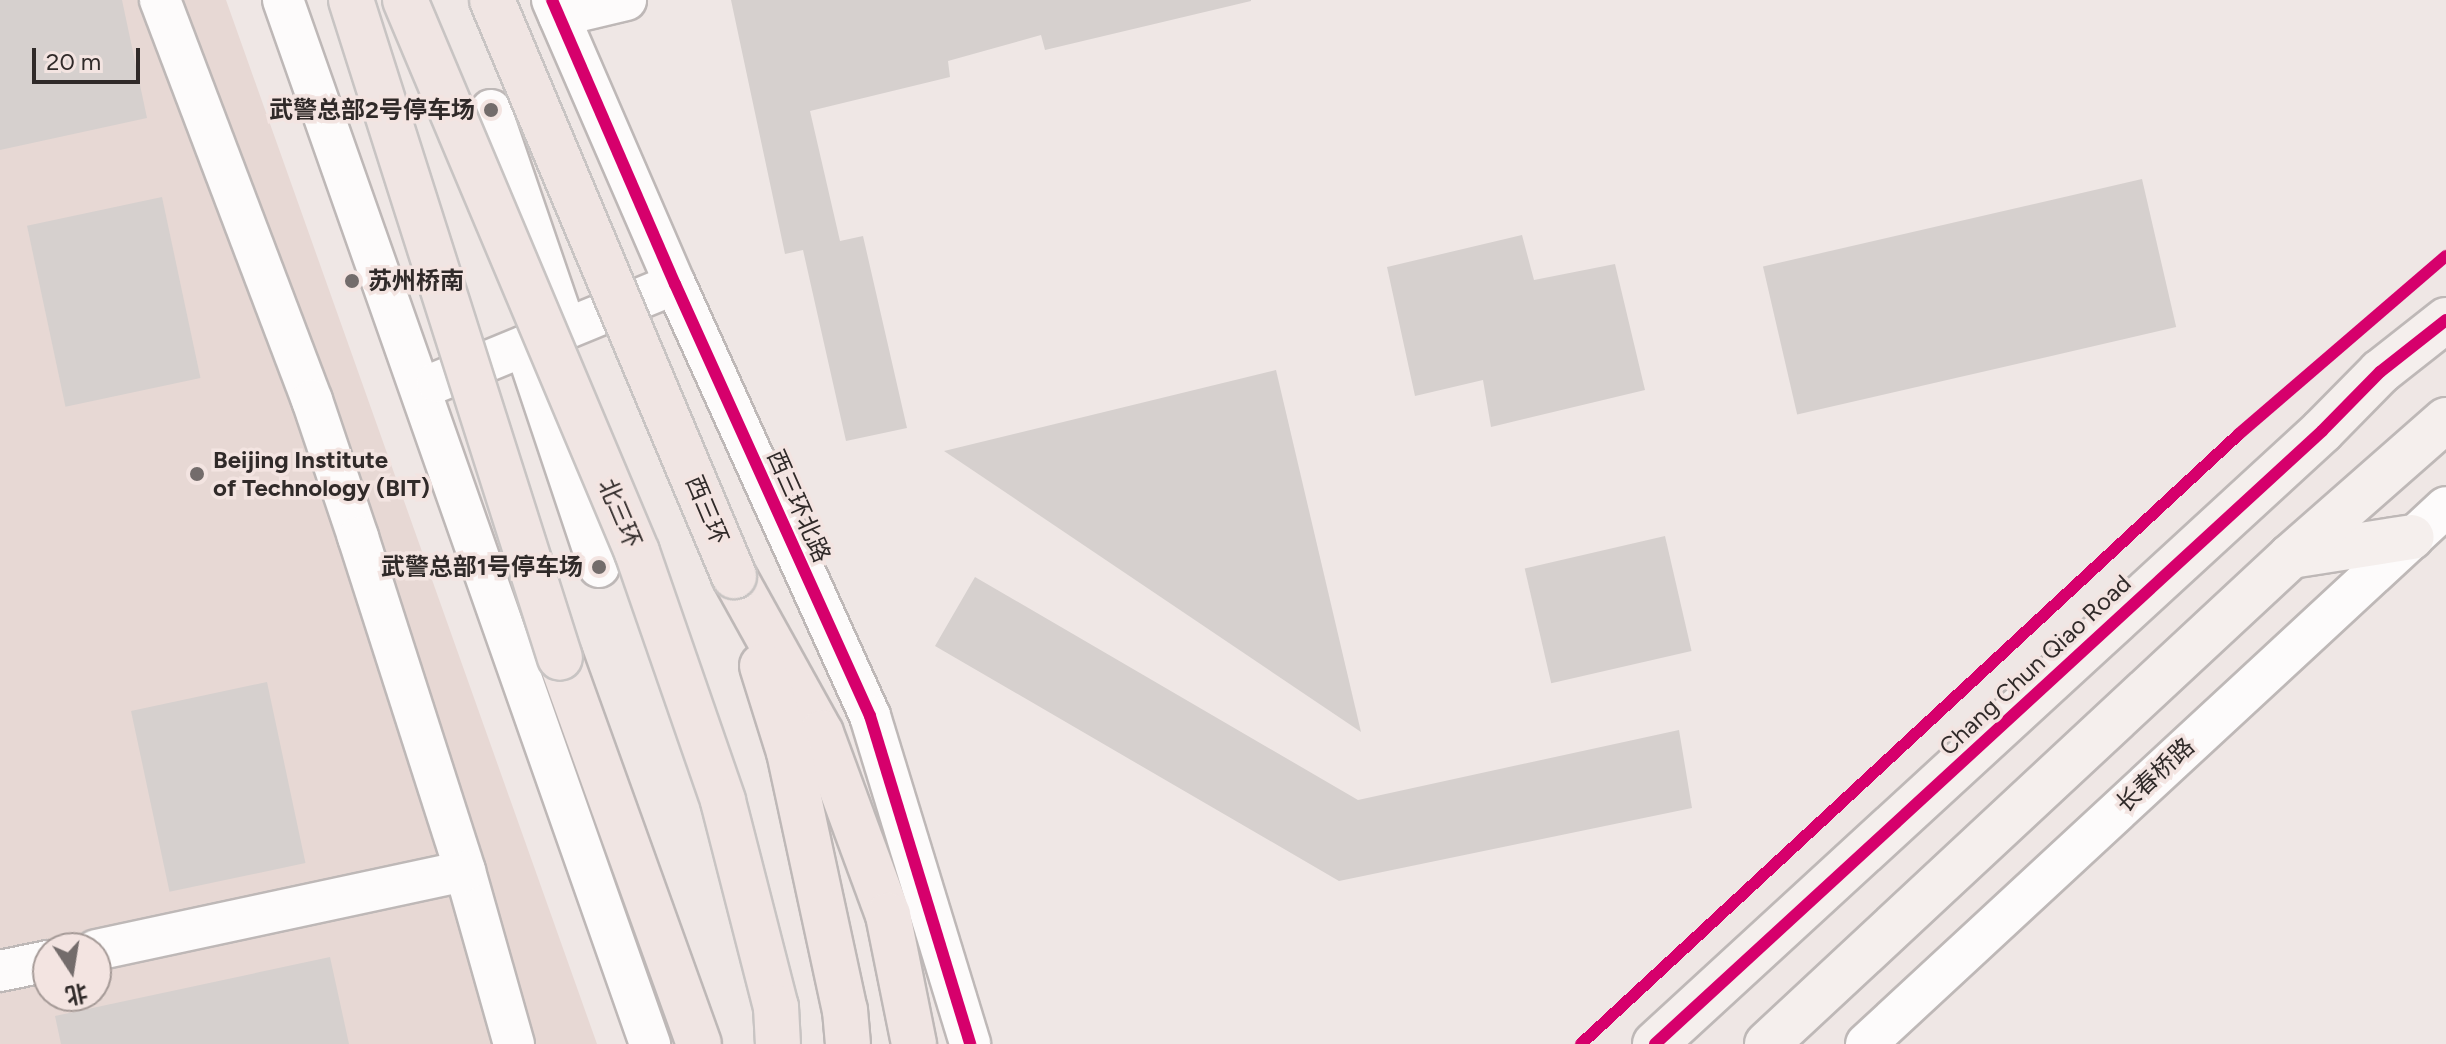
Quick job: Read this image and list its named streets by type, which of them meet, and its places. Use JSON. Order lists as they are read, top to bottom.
{
  "streets": {
    "highway": ["西三环", "北三环"],
    "main road": ["Chang Chun Qiao Road"],
    "street": ["西三环北路", "长春桥路"]
  },
  "places": [
    "武警总部2号停车场",
    "苏州桥南",
    "Beijing Institute of Technology (BIT)",
    "武警总部1号停车场"
  ],
  "scale_bar": "20 m",
  "north": "bottom"
}
